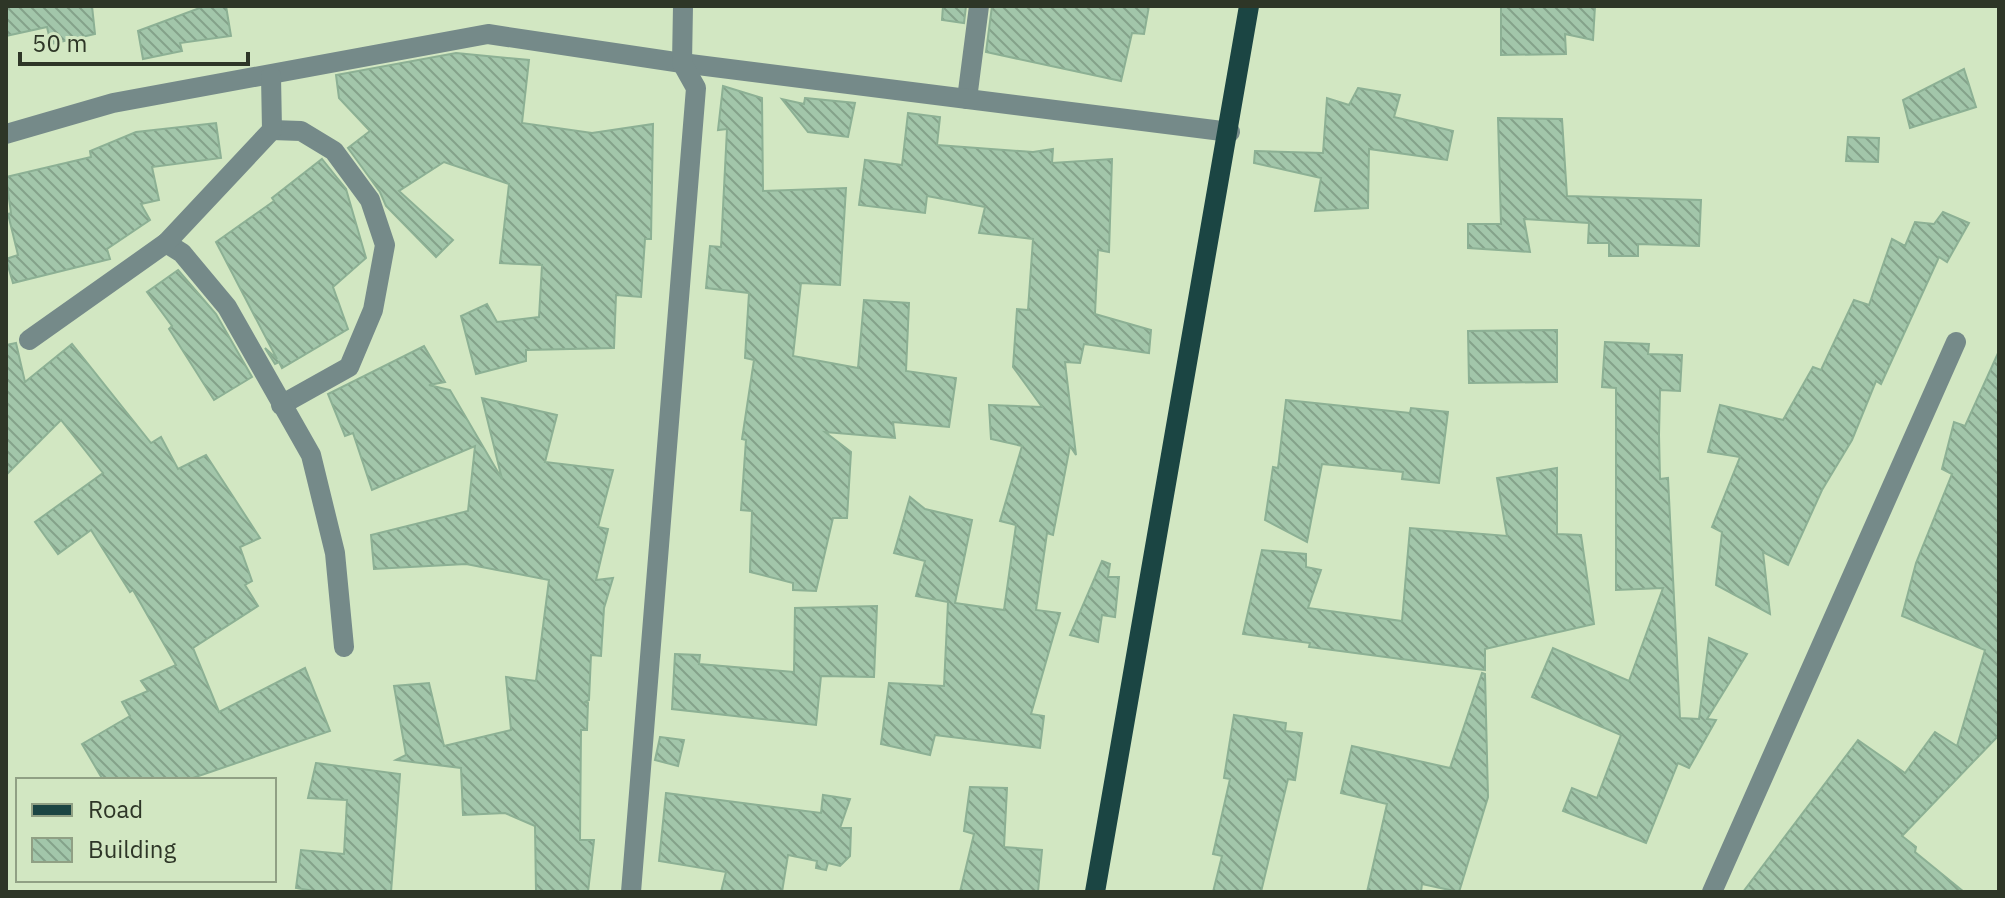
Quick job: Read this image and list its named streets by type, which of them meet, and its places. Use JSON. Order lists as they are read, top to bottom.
{
  "legend": ["Road", "Building"],
  "scale_bar": "50 m"
}
